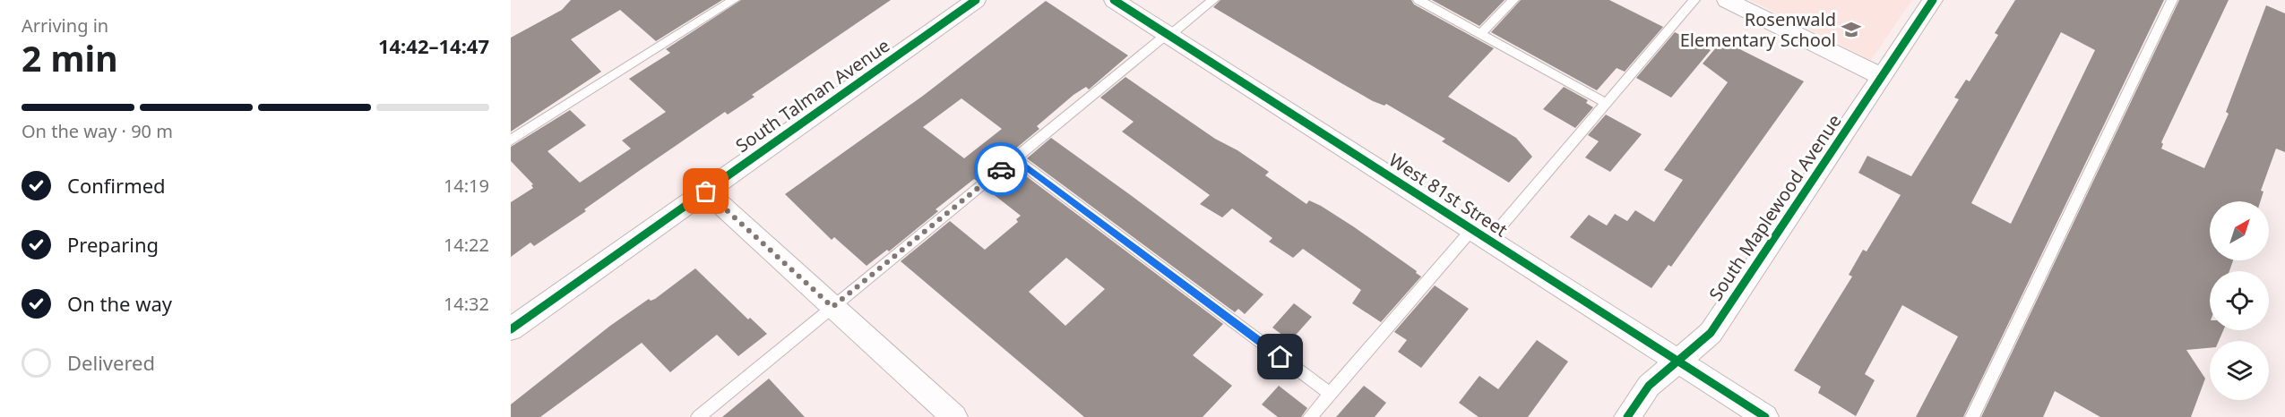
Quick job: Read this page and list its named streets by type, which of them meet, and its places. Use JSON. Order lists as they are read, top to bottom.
{
  "streets": {
    "street": ["South Talman Avenue", "West 81st Street", "South Maplewood Avenue"]
  },
  "crossings": [
    ["West 81st Street", "South Maplewood Avenue"]
  ],
  "places": {
    "school or university": ["Rosenwald Elementary School"]
  },
  "north": "top right",
  "page": {
    "heading": ["2 min", "Arriving in", "14:42–14:47"],
    "bar": "On the way · 90 m",
    "list": [
      ["Confirmed", "14:19"],
      ["Preparing", "14:22"],
      ["On the way", "14:32"],
      "Delivered"
    ]
  }
}
